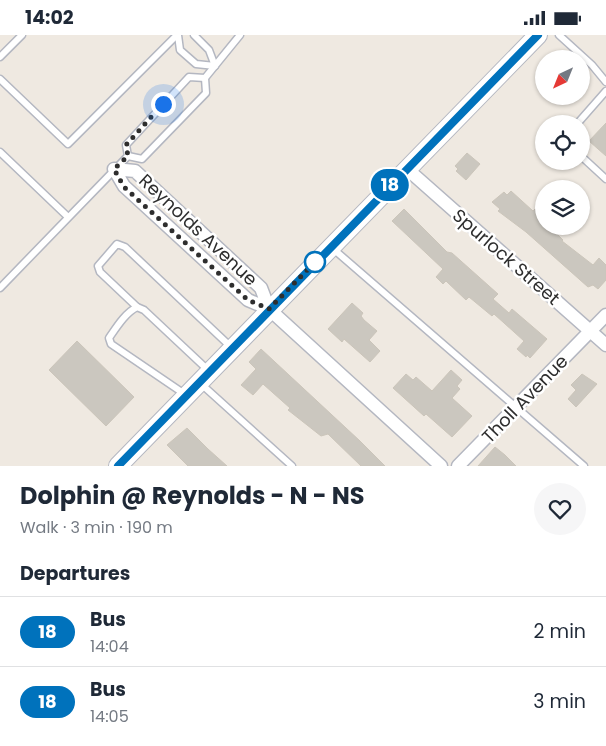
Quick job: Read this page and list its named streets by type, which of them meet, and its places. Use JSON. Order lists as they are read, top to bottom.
{
  "streets": {
    "street": ["Reynolds Avenue", "Spurlock Street", "Tholl Avenue"]
  },
  "crossings": [
    ["Spurlock Street", "Tholl Avenue"]
  ],
  "lines": ["bus line 18"],
  "north": "bottom left",
  "page": {
    "status": "14:02",
    "on_map": "18",
    "heading": [
      ["Dolphin @ Reynolds - N - NS", "Walk · 3 min · 190 m"],
      "Departures"
    ],
    "list": [
      {
        "mark": "18",
        "name": "Bus",
        "note": "14:04",
        "value": "2 min"
      },
      {
        "mark": "18",
        "name": "Bus",
        "note": "14:05",
        "value": "3 min"
      }
    ]
  }
}
